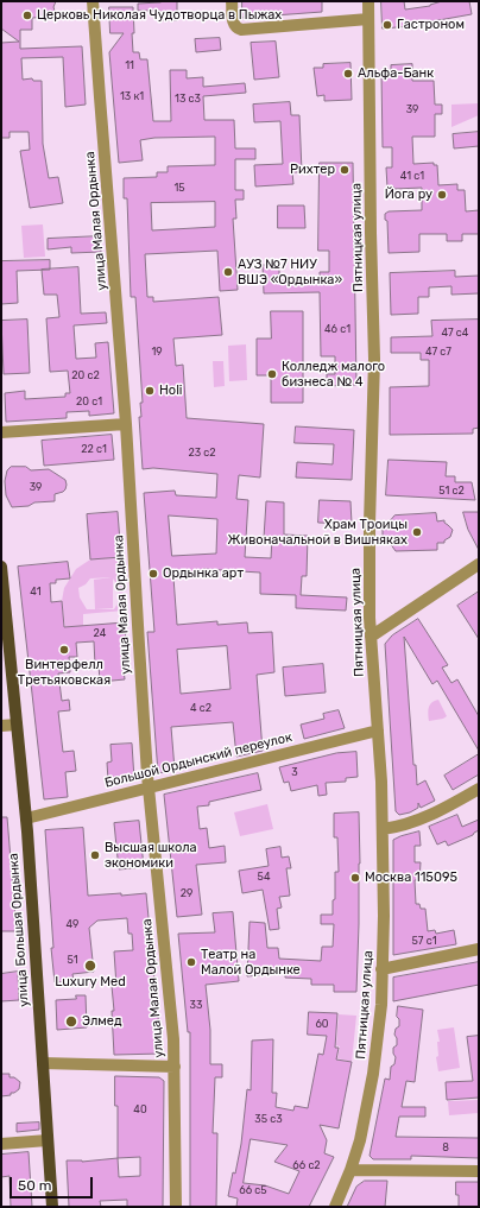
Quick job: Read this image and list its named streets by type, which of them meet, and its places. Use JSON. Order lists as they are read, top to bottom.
{
  "streets": {
    "main road": ["улица Большая Ордынка"],
    "street": ["улица Малая Ордынка", "Пятницкая улица", "Большой Ордынский переулок"]
  },
  "crossings": [
    ["улица Малая Ордынка", "Большой Ордынский переулок"],
    ["Пятницкая улица", "Большой Ордынский переулок"],
    ["Большой Ордынский переулок", "улица Большая Ордынка"]
  ],
  "places": [
    "Церковь Николая Чудотворца в Пыжах",
    "Гастроном",
    "Альфа-Банк",
    "Рихтер",
    "Йога ру",
    "АУЗ №7 НИУ ВШЭ «Ордынка»",
    "Колледж малого бизнеса № 4",
    "Holi",
    "Храм Троицы Живоначальной в Вишняках",
    "Ордынка арт",
    "Винтерфелл Третьяковская",
    "Высшая школа экономики",
    "Москва 115095",
    "Театр на Малой Ордынке",
    "Luxury Med",
    "Элмед"
  ],
  "house_numbers": [
    "11",
    "13 к1",
    "13 с3",
    "39",
    "41 с1",
    "15",
    "46 с1",
    "47 с4",
    "19",
    "47 с7",
    "20 с2",
    "20 с1",
    "22 с1",
    "23 с2",
    "39",
    "51 с2",
    "41",
    "24",
    "4 с2",
    "3",
    "54",
    "29",
    "49",
    "57 с1",
    "51",
    "33",
    "60",
    "40",
    "35 с3",
    "8",
    "66 с2",
    "66 с5"
  ],
  "scale_bar": "50 m"
}
